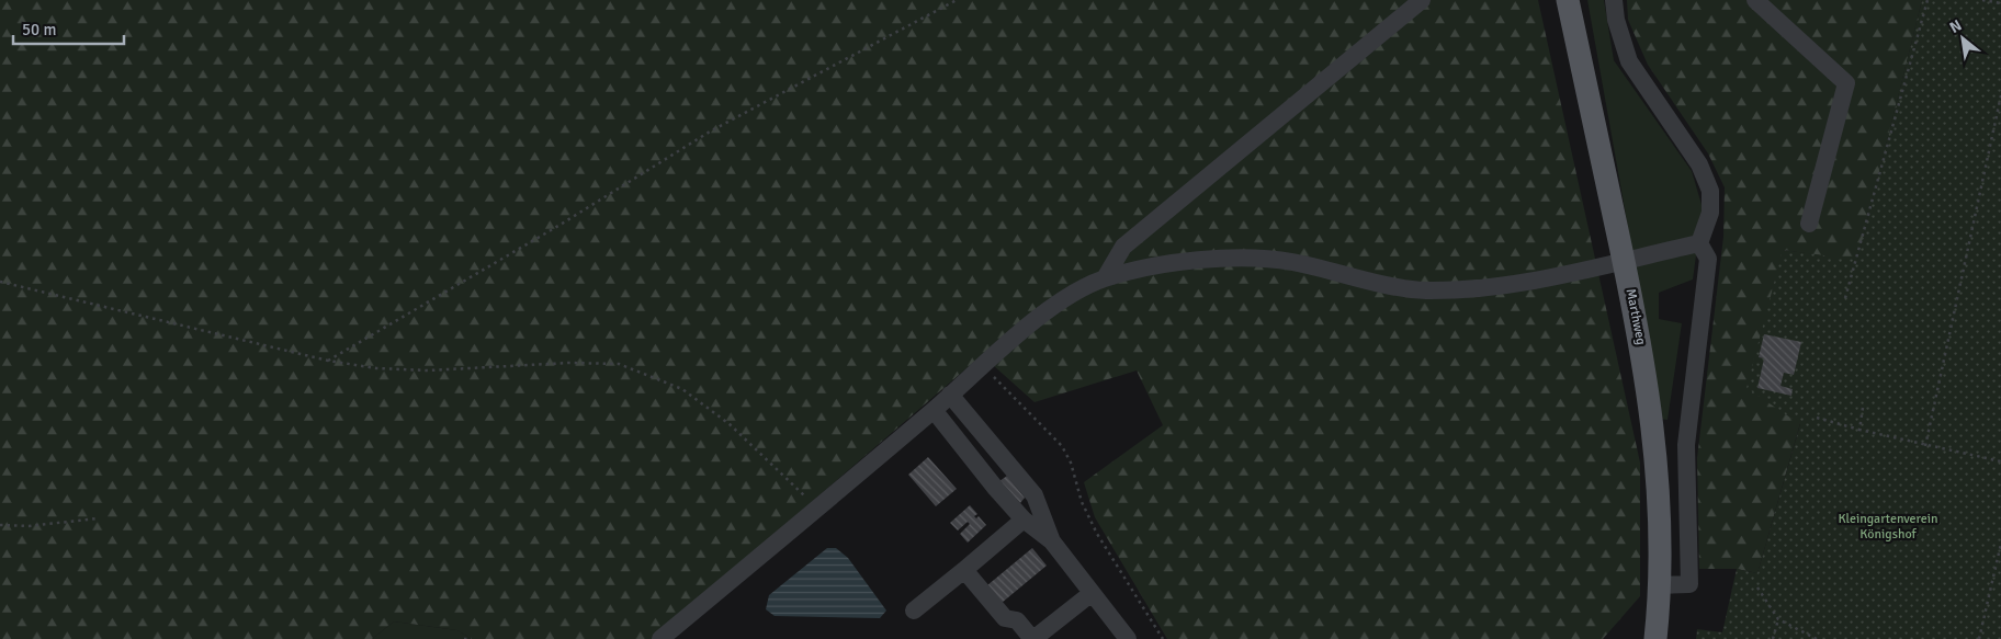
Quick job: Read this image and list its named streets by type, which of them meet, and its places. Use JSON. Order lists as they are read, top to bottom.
{
  "streets": {
    "main road": ["Marthweg"]
  },
  "parks": ["Kleingartenverein Königshof"],
  "scale_bar": "50 m",
  "north": "top left"
}
